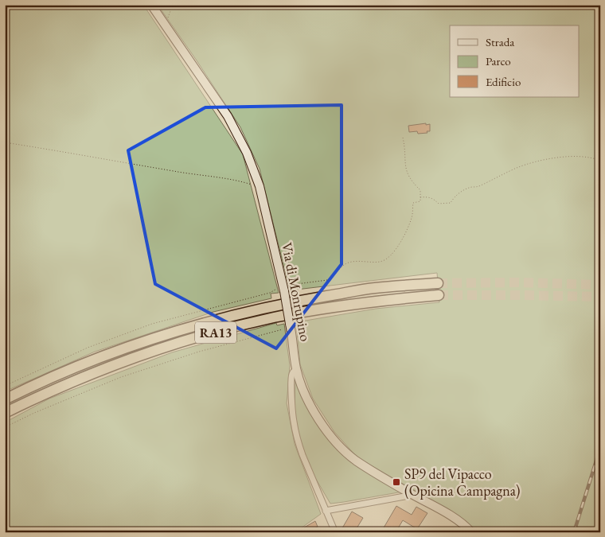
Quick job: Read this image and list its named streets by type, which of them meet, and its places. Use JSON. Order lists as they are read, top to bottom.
{
  "streets": {
    "highway": ["RA13"],
    "main road": ["Via di Monrupino"]
  },
  "places": {
    "transit": ["SP9 del Vipacco (Opicina Campagna)"]
  },
  "legend": ["Strada", "Parco", "Edificio"]
}
